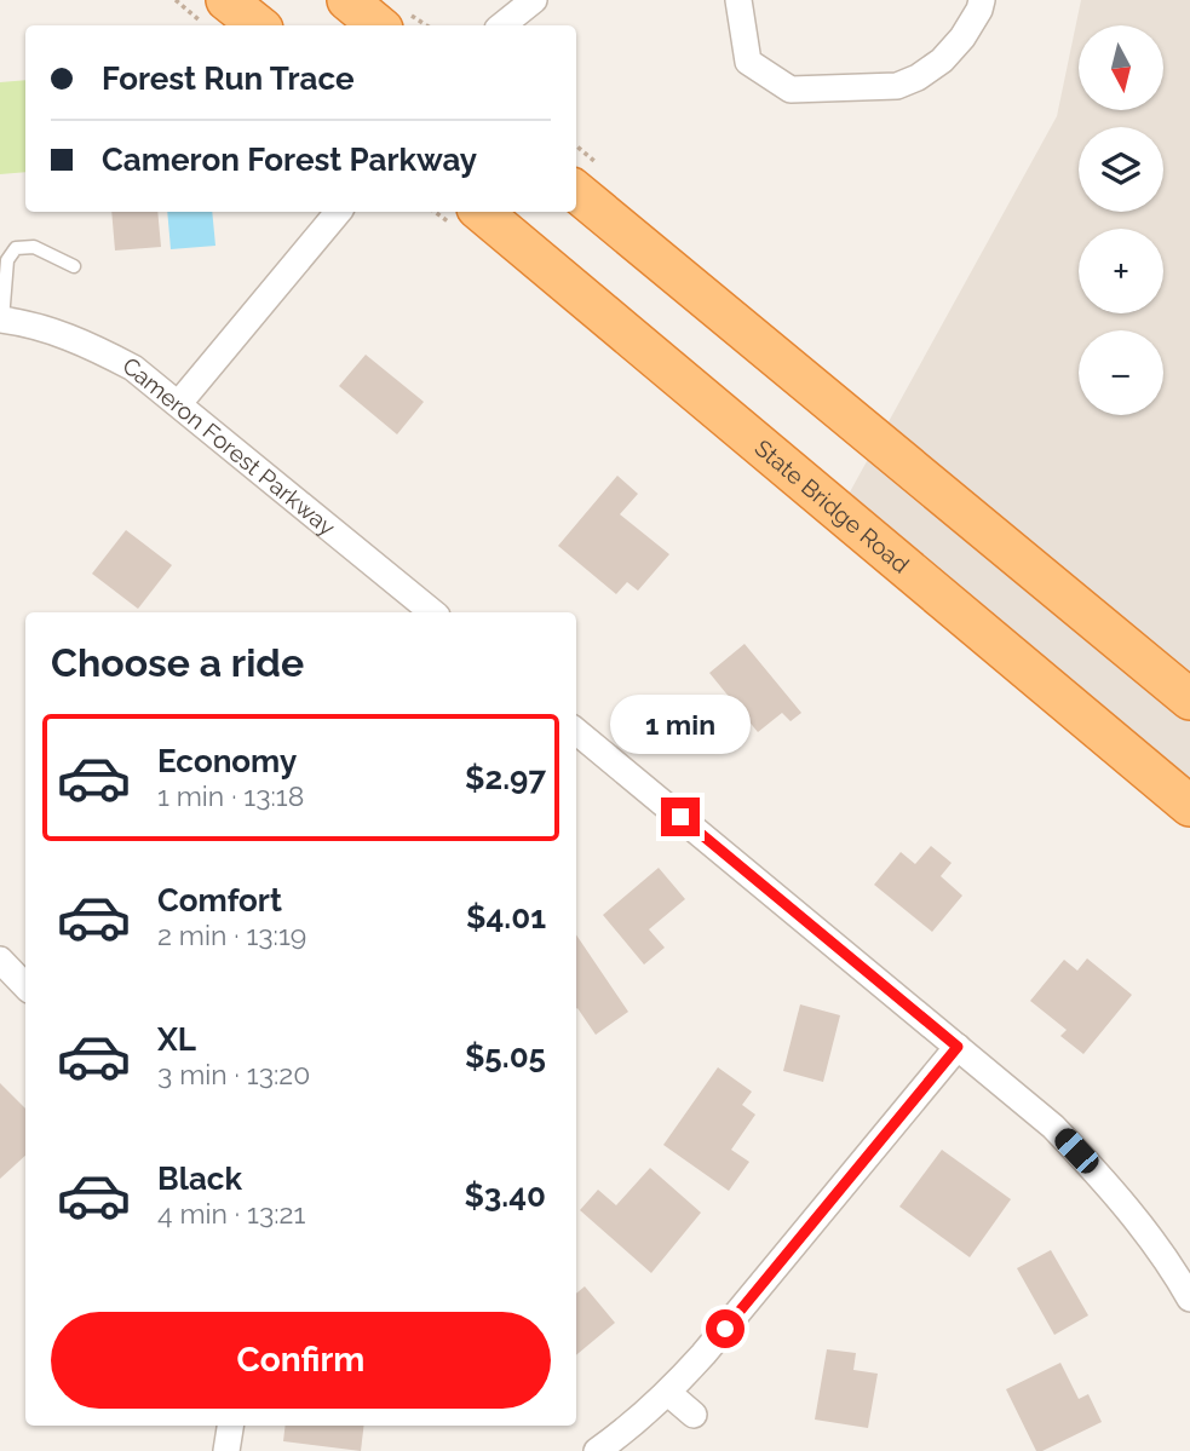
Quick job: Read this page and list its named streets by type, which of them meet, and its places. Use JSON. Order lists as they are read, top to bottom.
{
  "streets": {
    "highway": ["State Bridge Road"],
    "street": ["Cameron Forest Parkway"]
  },
  "north": "bottom",
  "page": {
    "map_buttons": ["+", "−"],
    "banner": ["Forest Run Trace", "Cameron Forest Parkway"],
    "heading": "Choose a ride",
    "bubble": "1 min",
    "list": [
      {
        "name": "Economy",
        "note": "1 min · 13:18",
        "value": "$2.97"
      },
      {
        "name": "Comfort",
        "note": "2 min · 13:19",
        "value": "$4.01"
      },
      {
        "name": "XL",
        "note": "3 min · 13:20",
        "value": "$5.05"
      },
      {
        "name": "Black",
        "note": "4 min · 13:21",
        "value": "$3.40"
      }
    ],
    "buttons": "Confirm"
  }
}
